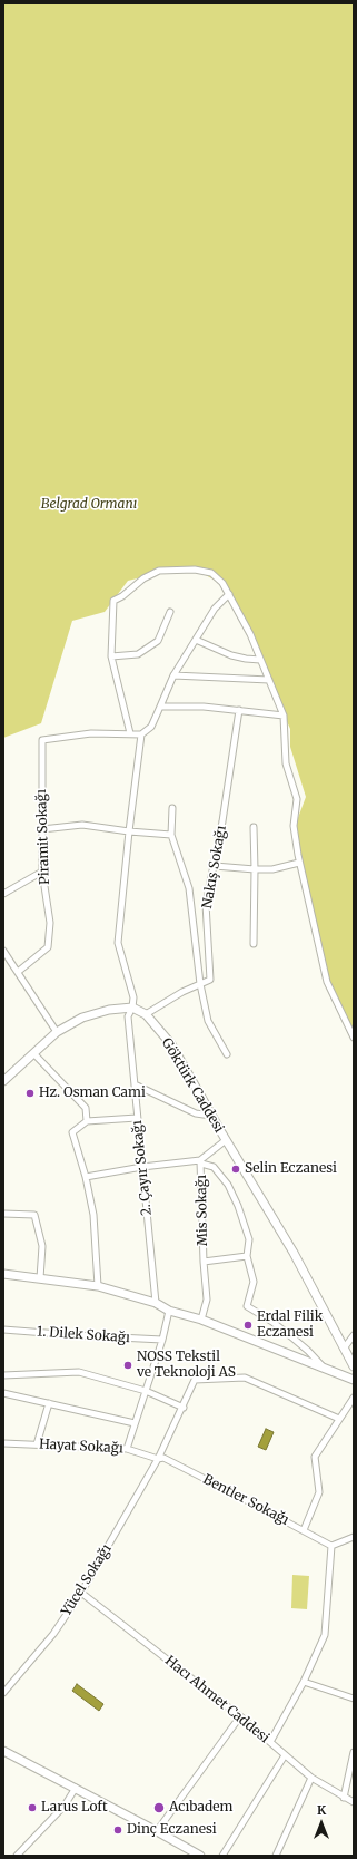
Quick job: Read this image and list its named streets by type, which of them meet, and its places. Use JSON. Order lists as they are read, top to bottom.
{
  "streets": {
    "main road": ["Göktürk Caddesi"],
    "street": [
      "Piramit Sokağı",
      "Nakış Sokağı",
      "2. Çayır Sokağı",
      "Mis Sokağı",
      "1. Dilek Sokağı",
      "Hayat Sokağı",
      "Bentler Sokağı",
      "Yücel Sokağı",
      "Hacı Ahmet Caddesi"
    ]
  },
  "crossings": [
    ["Göktürk Caddesi", "2. Çayır Sokağı"],
    ["Hayat Sokağı", "Bentler Sokağı"],
    ["Hayat Sokağı", "Yücel Sokağı"],
    ["Bentler Sokağı", "Yücel Sokağı"],
    ["Yücel Sokağı", "Hacı Ahmet Caddesi"]
  ],
  "parks": ["Belgrad Ormanı"],
  "places": [
    "Hz. Osman Cami",
    "Selin Eczanesi",
    "Erdal Filik Eczanesi",
    "NOSS Tekstil ve Teknoloji AS",
    "Larus Loft",
    "Acıbadem",
    "Dinç Eczanesi"
  ],
  "north": "top"
}
